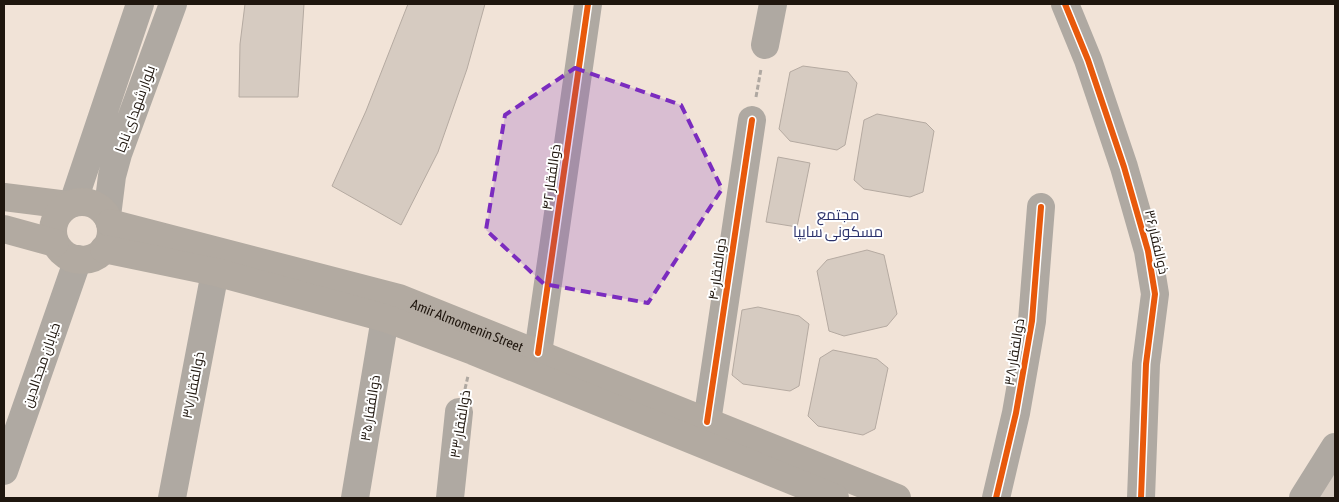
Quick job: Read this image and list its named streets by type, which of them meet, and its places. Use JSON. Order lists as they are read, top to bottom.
{
  "streets": {
    "main road": ["Amir Almomenin Street"],
    "street": [
      "بلوار شهدای ناجا",
      "ذوالفقار ۴۲",
      "ذوالفقار ۳۶",
      "ذوالفقار ۴۰",
      "ذوالفقار ۳۸",
      "خیابان مجدالدین",
      "ذوالفقار ۳۷",
      "ذوالفقار ۳۵",
      "ذوالفقار ۳۳"
    ]
  },
  "crossings": [
    ["بلوار شهدای ناجا", "Amir Almomenin Street"],
    ["بلوار شهدای ناجا", "خیابان مجدالدین"],
    ["ذوالفقار ۴۲", "Amir Almomenin Street"],
    ["ذوالفقار ۴۰", "Amir Almomenin Street"],
    ["Amir Almomenin Street", "خیابان مجدالدین"],
    ["Amir Almomenin Street", "ذوالفقار ۳۷"],
    ["Amir Almomenin Street", "ذوالفقار ۳۵"],
    ["Amir Almomenin Street", "ذوالفقار ۳۳"]
  ],
  "districts": ["مجتمع مسکونی سایپا"]
}
